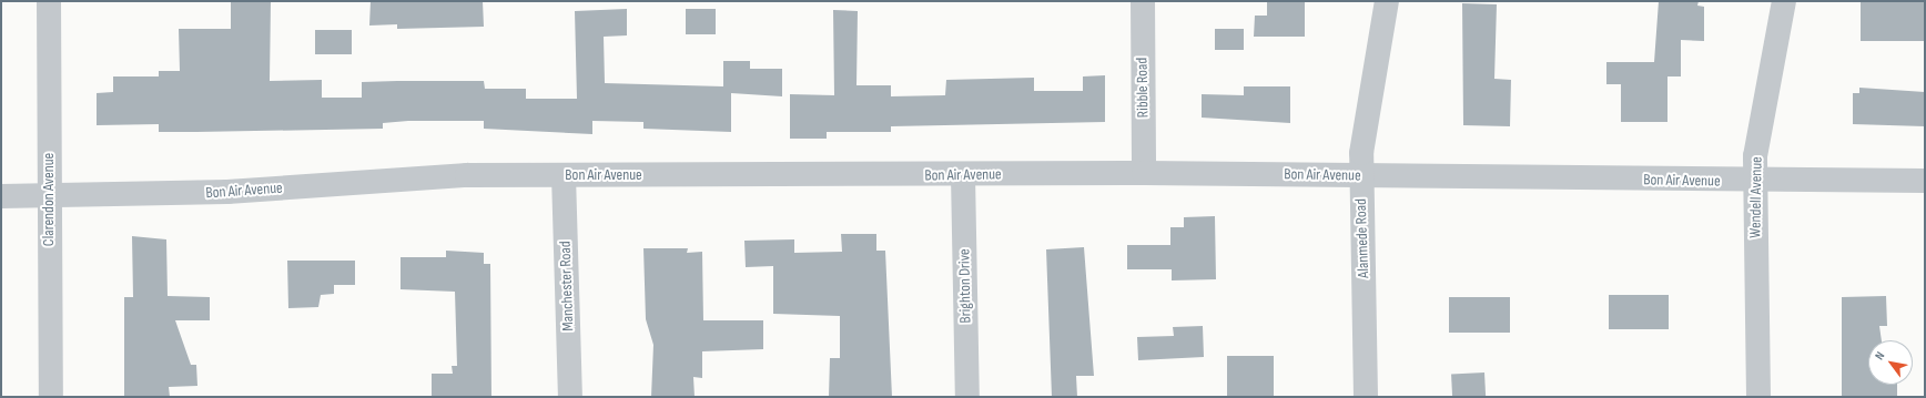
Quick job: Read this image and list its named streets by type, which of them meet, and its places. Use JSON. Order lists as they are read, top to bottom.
{
  "streets": {
    "street": [
      "Ribble Road",
      "Bon Air Avenue",
      "Wendell Avenue",
      "Clarendon Avenue",
      "Alanmede Road",
      "Manchester Road",
      "Brighton Drive"
    ]
  },
  "crossings": [
    ["Ribble Road", "Bon Air Avenue"],
    ["Bon Air Avenue", "Wendell Avenue"],
    ["Bon Air Avenue", "Clarendon Avenue"],
    ["Bon Air Avenue", "Alanmede Road"],
    ["Bon Air Avenue", "Manchester Road"],
    ["Bon Air Avenue", "Brighton Drive"]
  ],
  "north": "top left"
}
